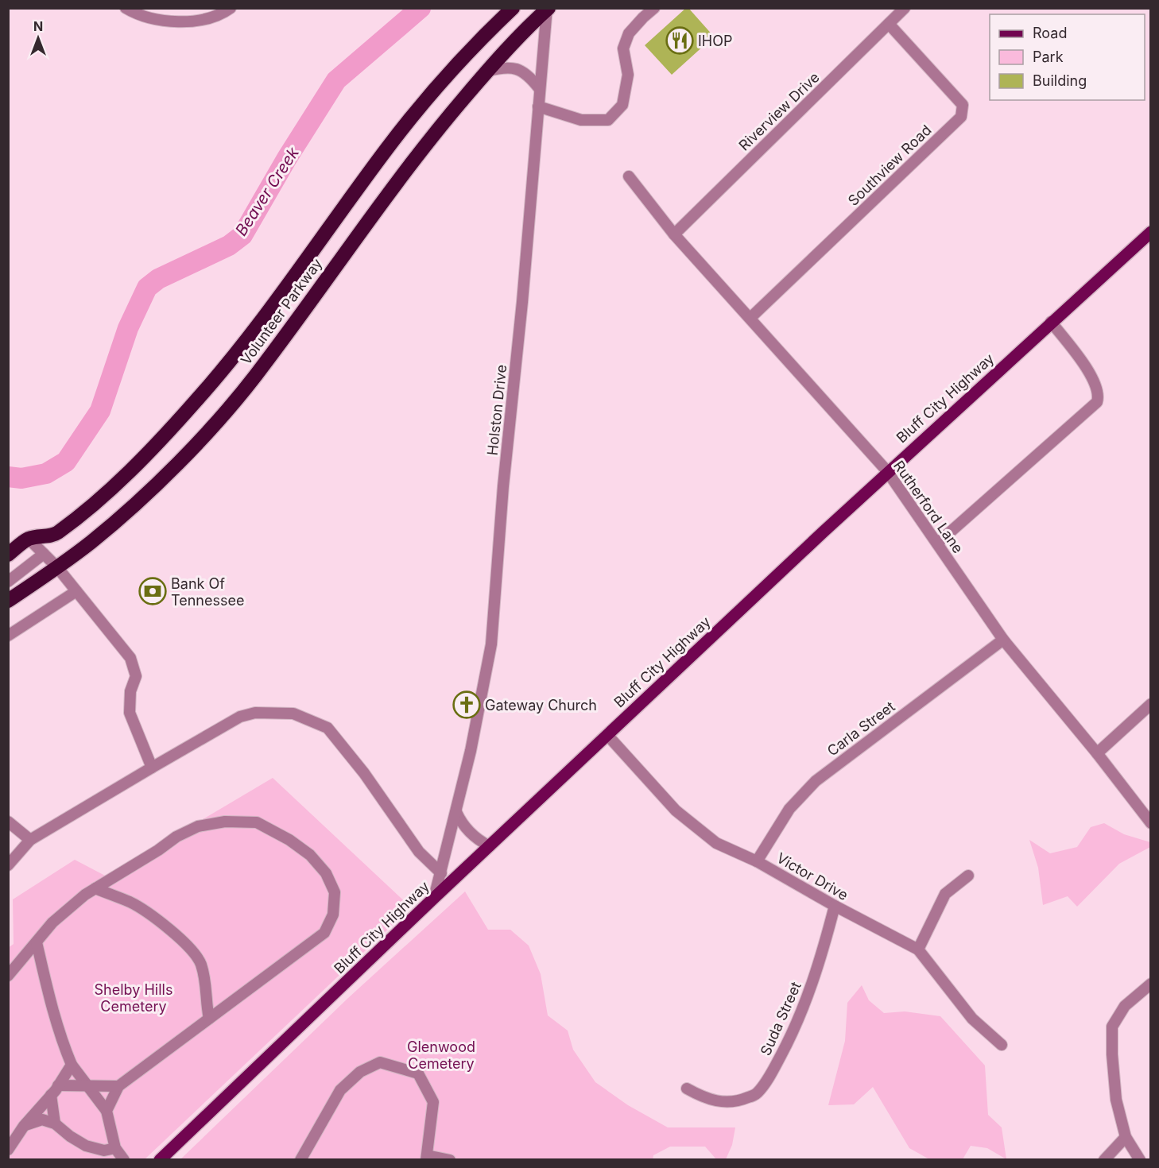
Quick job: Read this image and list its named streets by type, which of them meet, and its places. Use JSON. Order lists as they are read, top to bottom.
{
  "streets": {
    "highway": ["Volunteer Parkway"],
    "main road": ["Bluff City Highway"],
    "street": [
      "Riverview Drive",
      "Southview Road",
      "Holston Drive",
      "Rutherford Lane",
      "Carla Street",
      "Victor Drive",
      "Suda Street"
    ]
  },
  "crossings": [
    ["Riverview Drive", "Southview Road"],
    ["Riverview Drive", "Rutherford Lane"],
    ["Southview Road", "Rutherford Lane"],
    ["Volunteer Parkway", "Holston Drive"],
    ["Bluff City Highway", "Holston Drive"],
    ["Bluff City Highway", "Rutherford Lane"],
    ["Bluff City Highway", "Victor Drive"],
    ["Rutherford Lane", "Carla Street"],
    ["Carla Street", "Victor Drive"],
    ["Victor Drive", "Suda Street"]
  ],
  "water": ["Beaver Creek"],
  "parks": ["Shelby Hills Cemetery", "Glenwood Cemetery"],
  "places": {
    "restaurant": ["IHOP"],
    "bank": ["Bank Of Tennessee"],
    "church": ["Gateway Church"]
  },
  "legend": ["Road", "Park", "Building"],
  "north": "top"
}
